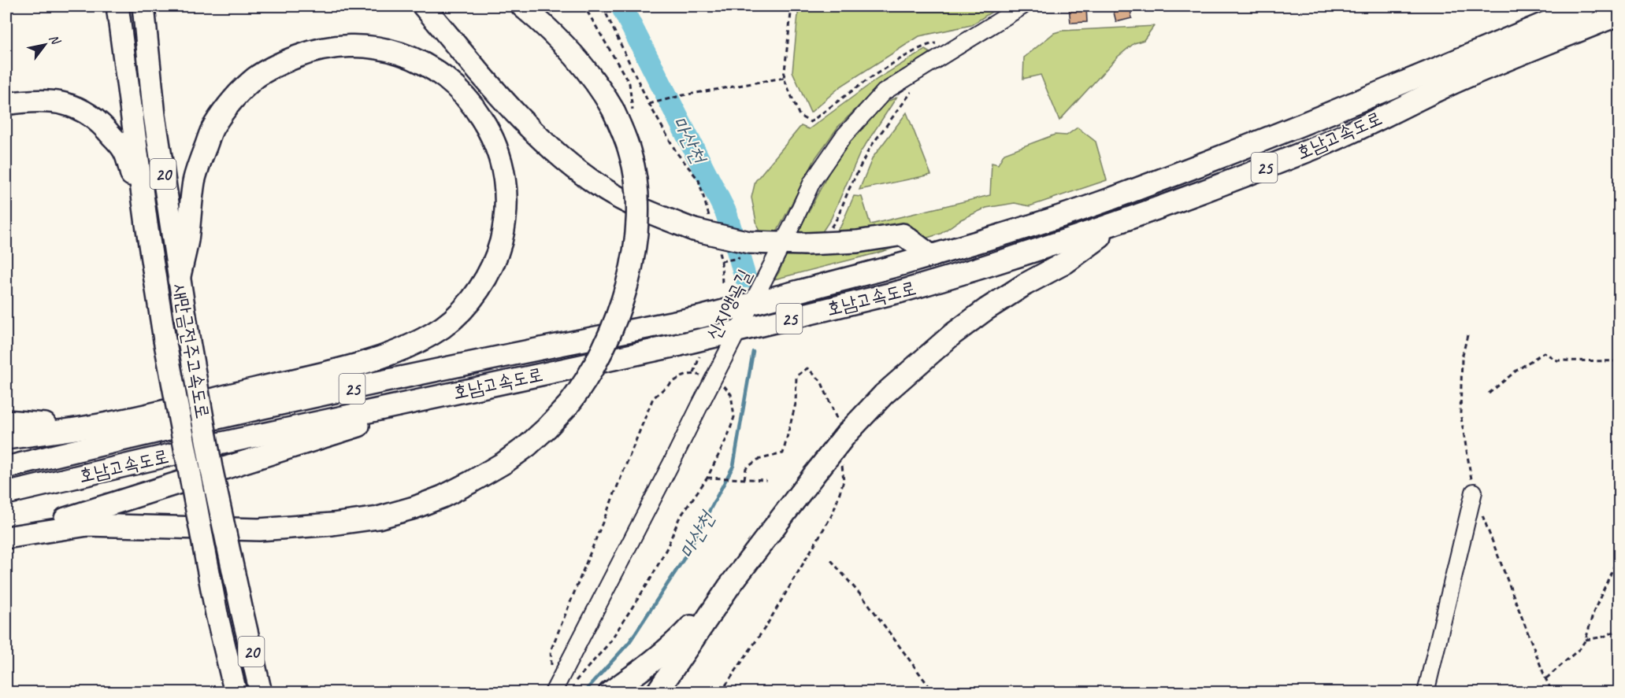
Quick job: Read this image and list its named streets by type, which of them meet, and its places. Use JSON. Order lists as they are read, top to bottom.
{
  "streets": {
    "highway": [
      "호남고속도로",
      "25",
      "20",
      "새만금전주고속도로"
    ],
    "street": ["신지앵곡길"]
  },
  "water": ["마산천"],
  "north": "top right"
}
